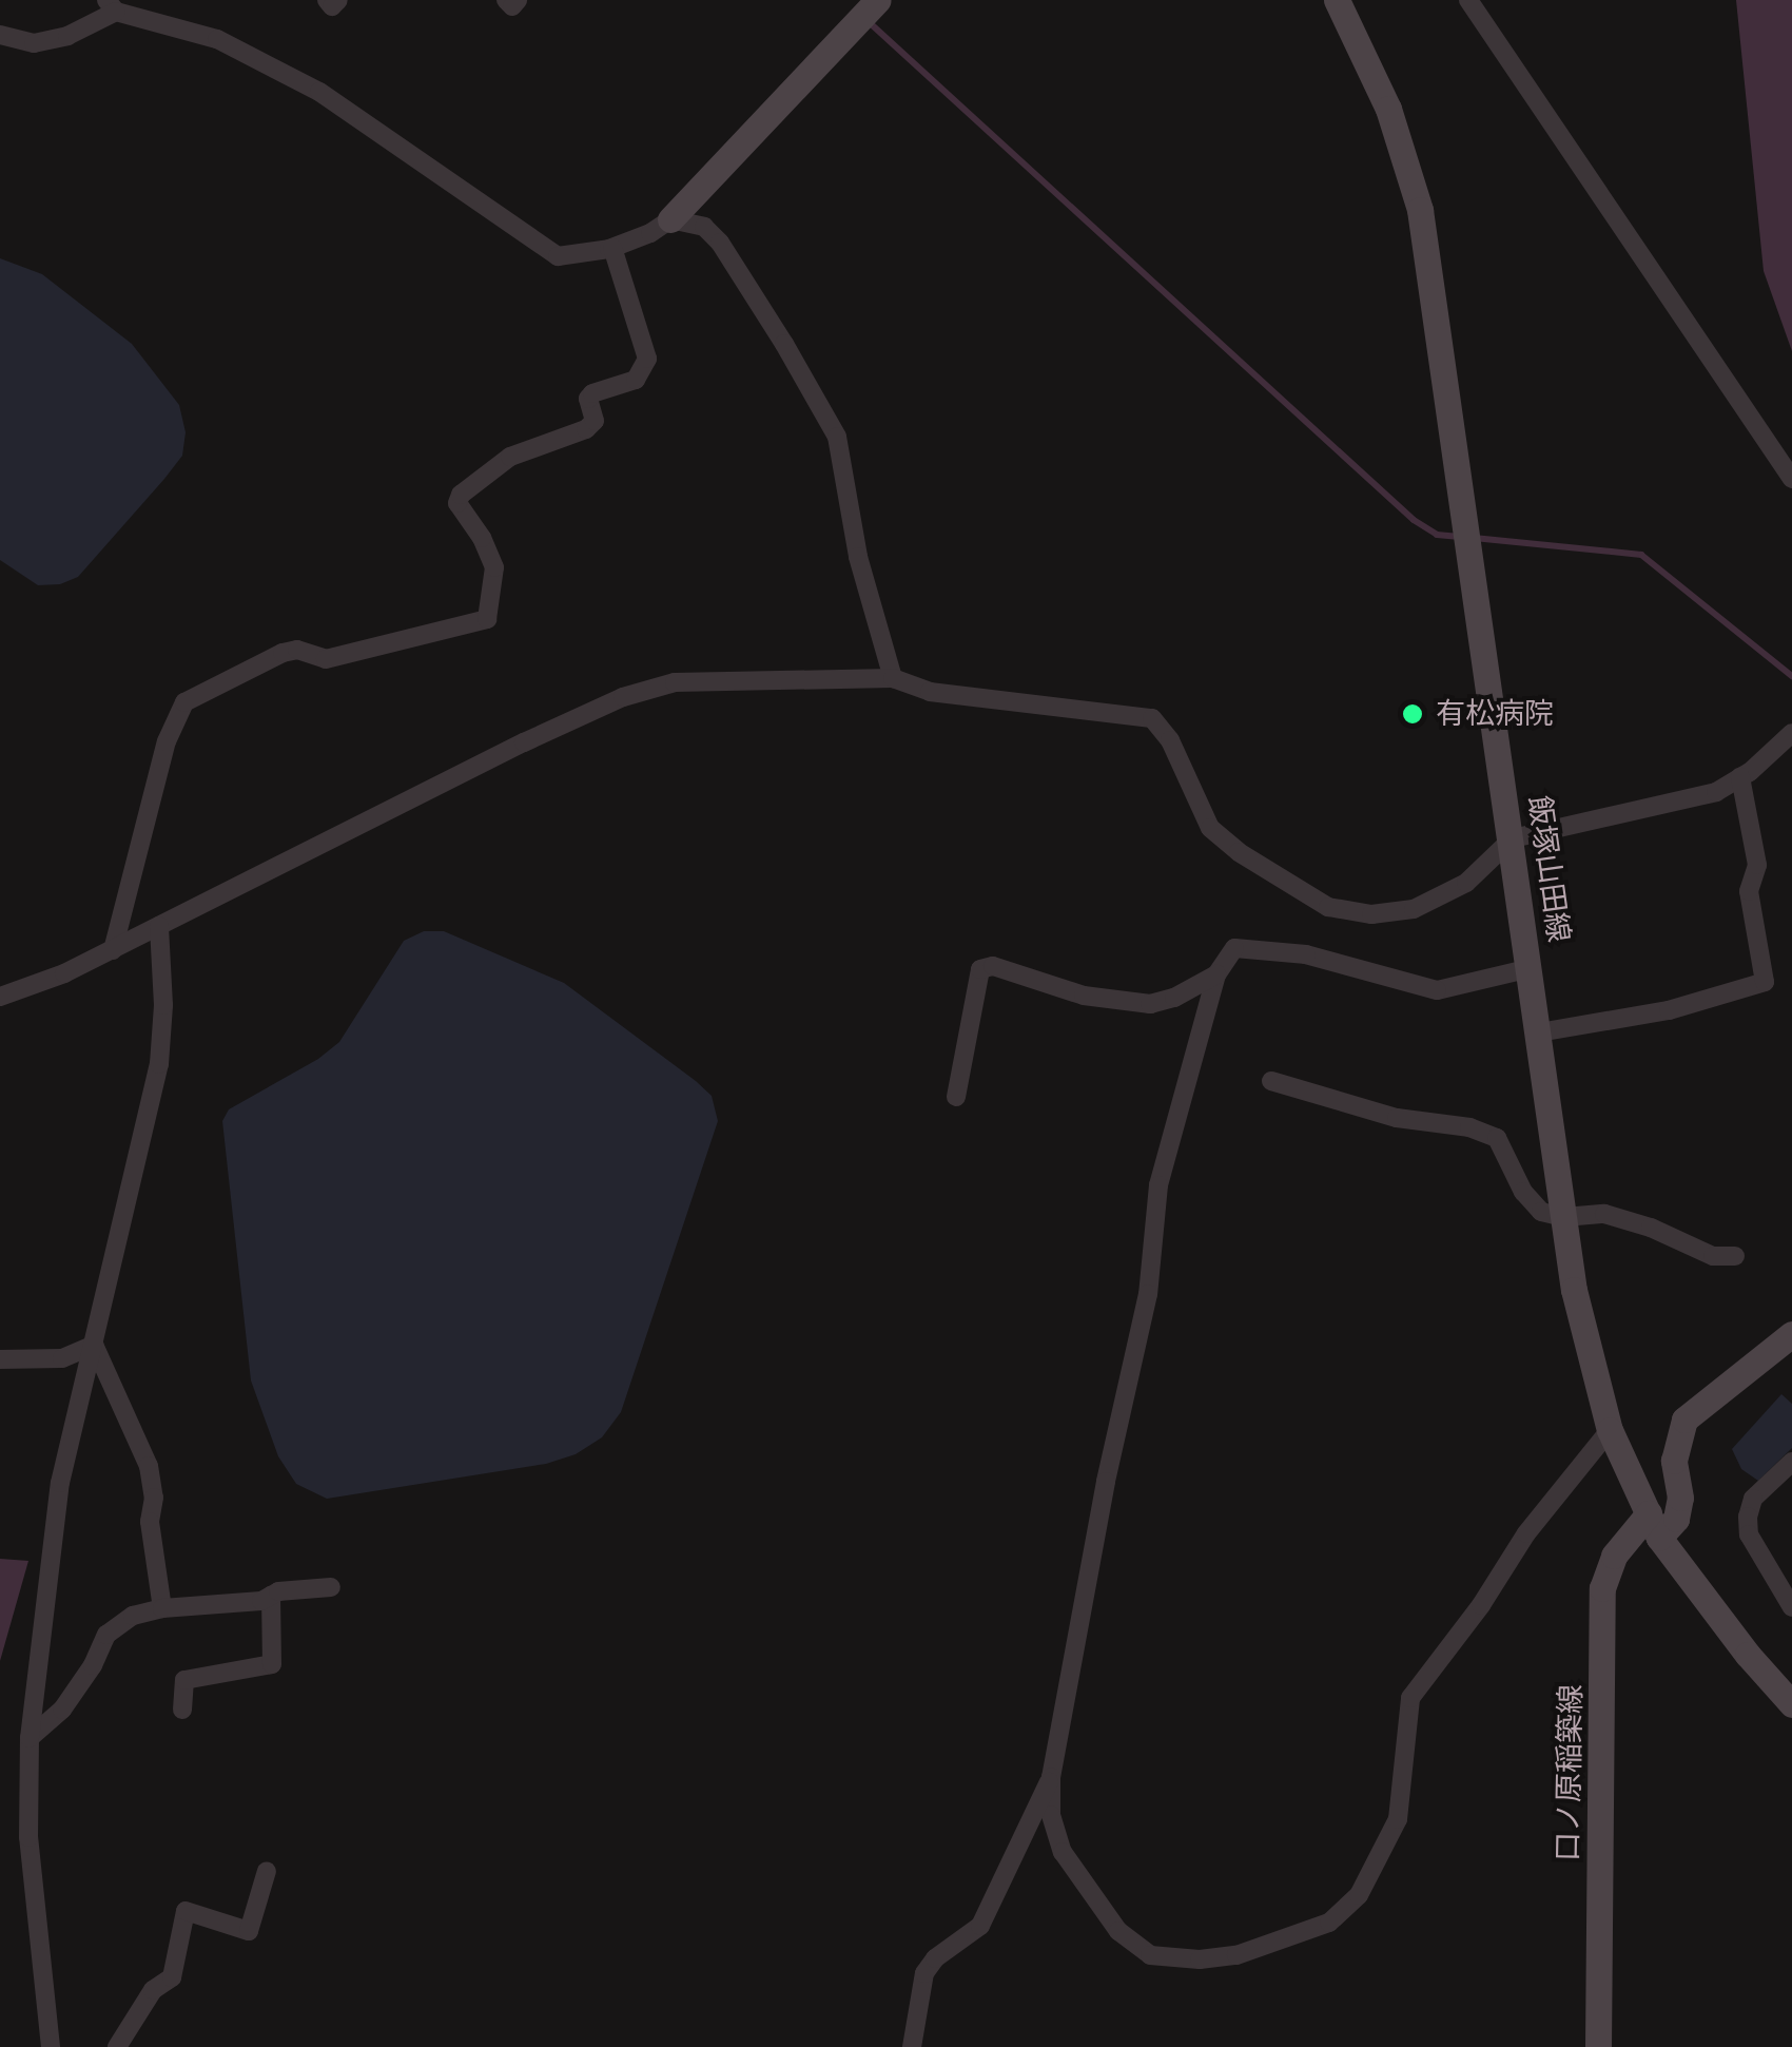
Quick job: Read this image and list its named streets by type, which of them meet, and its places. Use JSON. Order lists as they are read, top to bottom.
{
  "streets": {
    "main road": ["飯塚山田線", "口ノ原稲築線"]
  },
  "crossings": [
    ["飯塚山田線", "口ノ原稲築線"]
  ],
  "places": ["有松病院"]
}
